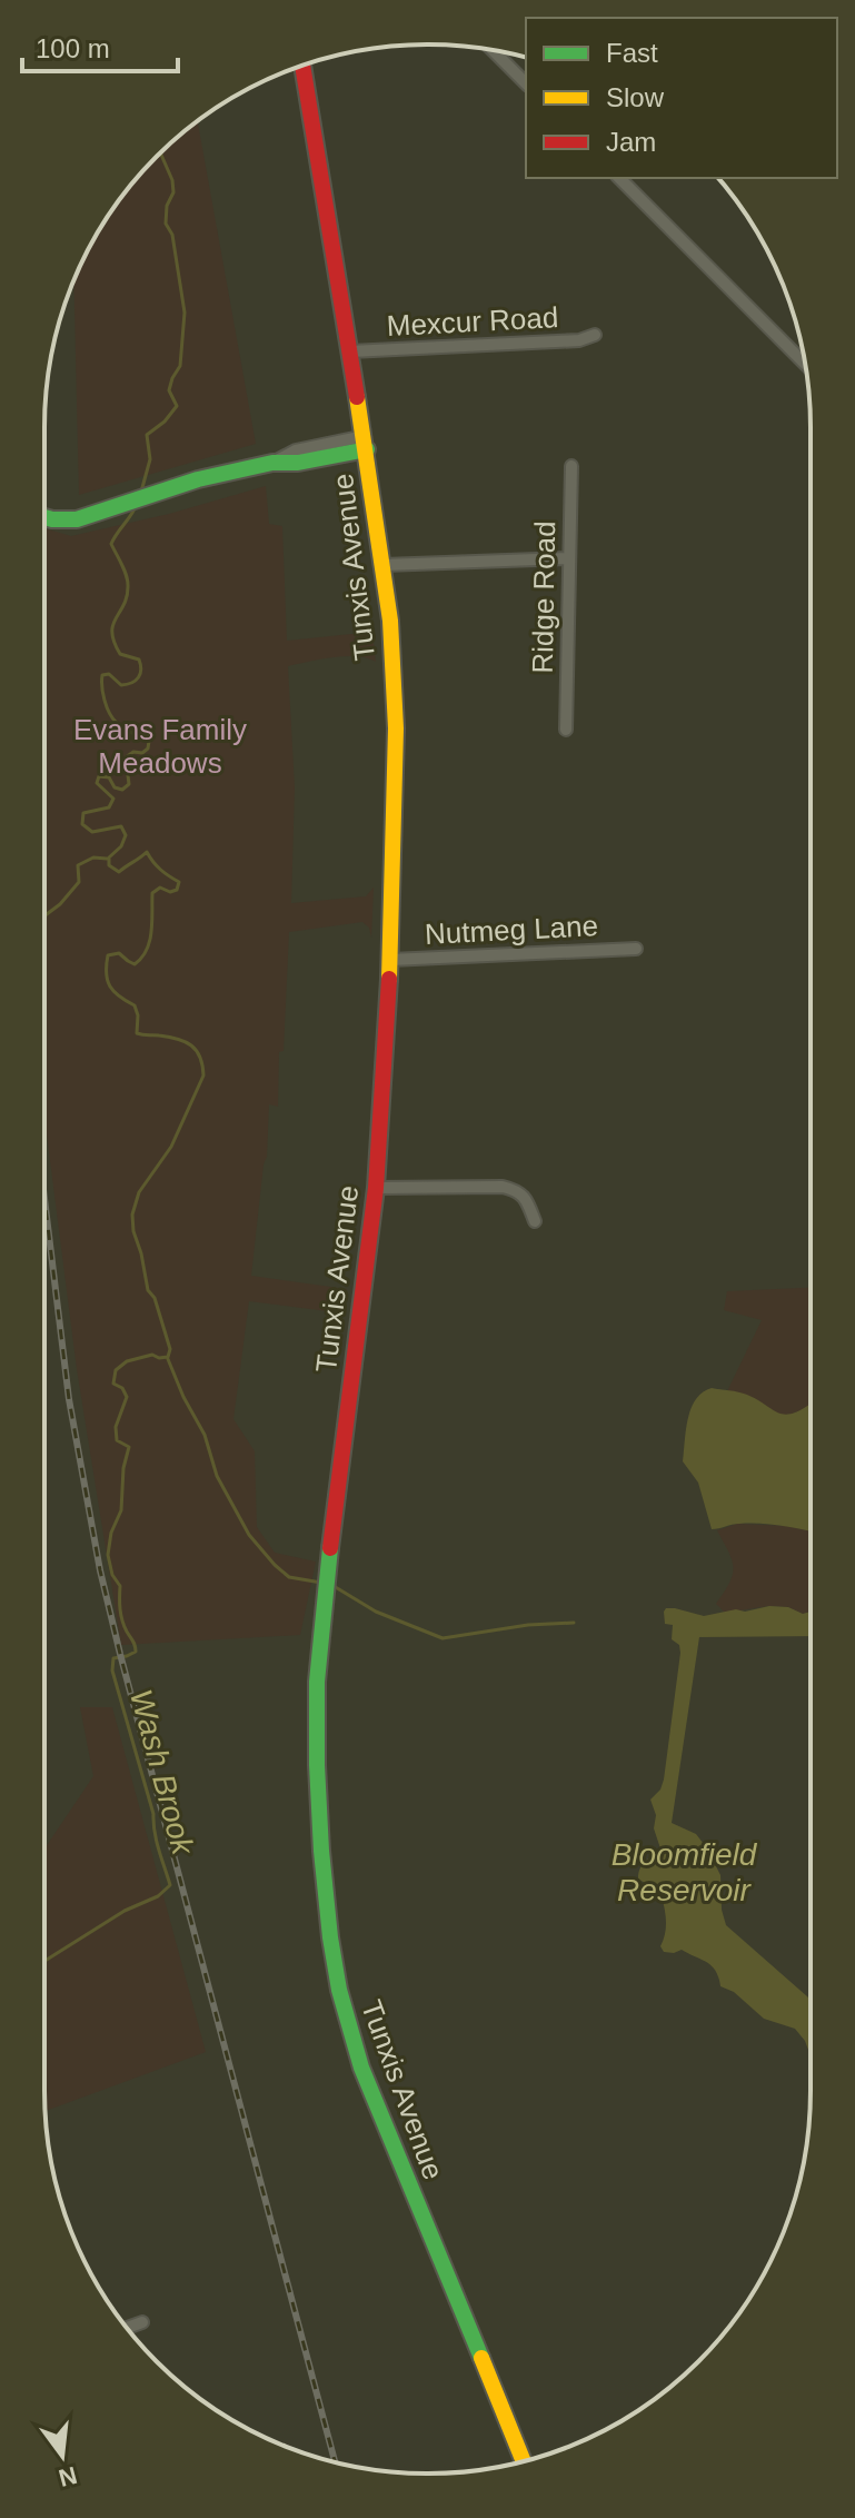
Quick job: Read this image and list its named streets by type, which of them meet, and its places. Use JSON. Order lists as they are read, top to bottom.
{
  "streets": {
    "main road": ["Tunxis Avenue"],
    "street": ["Mexcur Road", "Ridge Road", "Nutmeg Lane"]
  },
  "crossings": [
    ["Mexcur Road", "Tunxis Avenue"],
    ["Tunxis Avenue", "Nutmeg Lane"]
  ],
  "water": ["Wash Brook", "Bloomfield Reservoir"],
  "parks": ["Evans Family Meadows"],
  "legend": ["Fast", "Slow", "Jam"],
  "scale_bar": "100 m",
  "north": "bottom"
}
